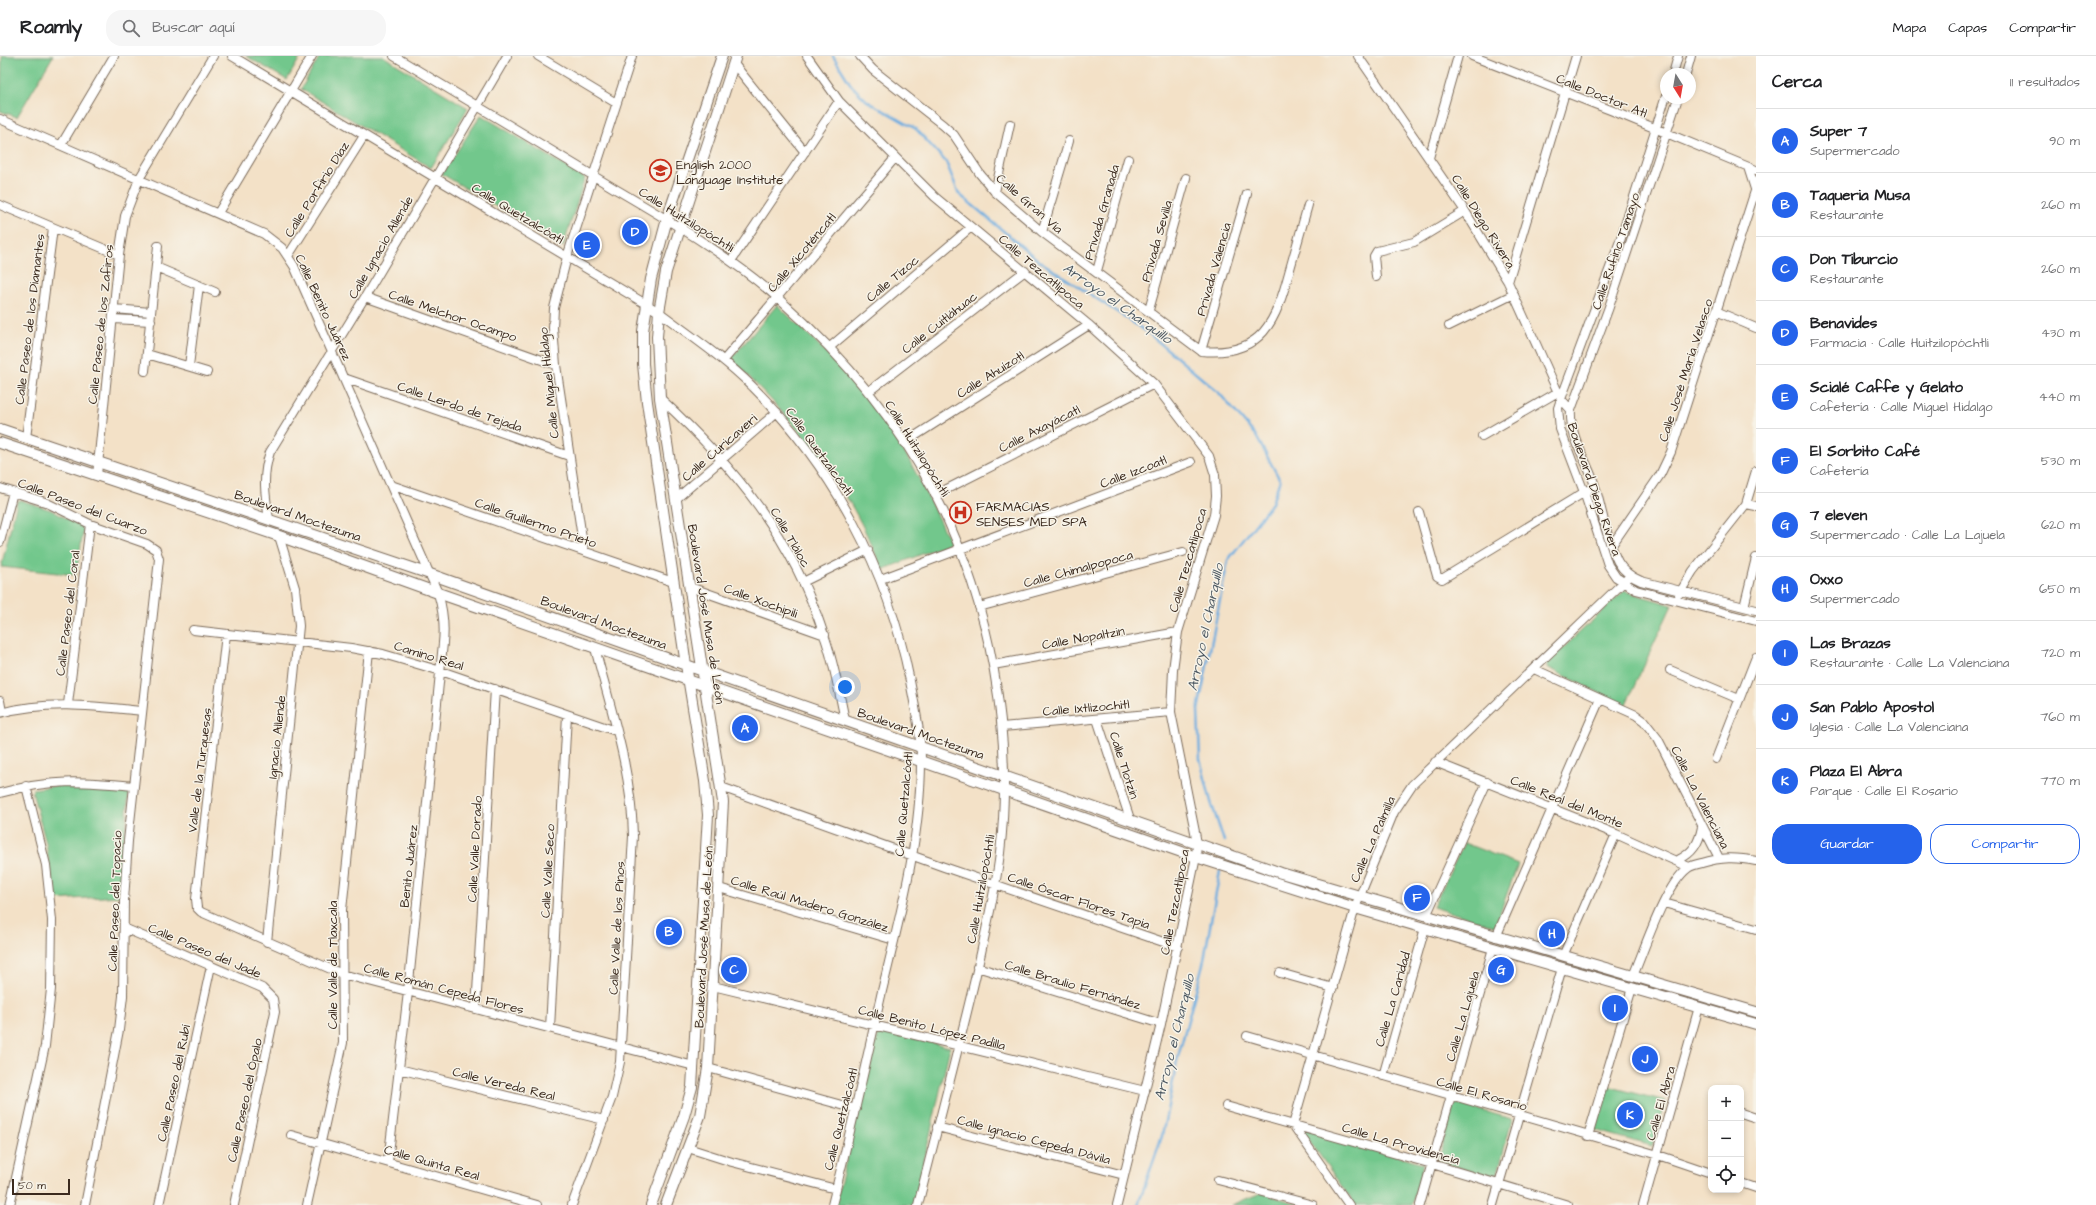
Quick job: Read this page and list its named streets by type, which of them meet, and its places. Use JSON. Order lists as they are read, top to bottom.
{
  "streets": {
    "main road": ["Boulevard Moctezuma", "Boulevard José Musa de León"],
    "street": [
      "Calle Doctor Atl",
      "Calle Porfirio Díaz",
      "Calle Gran Vía",
      "Privada Granada",
      "Calle Quetzalcóatl",
      "Calle Huitzilopóchtli",
      "Calle Diego Rivera",
      "Privada Sevilla",
      "Calle Ignacio Allende",
      "Calle Rufino Tamayo",
      "Calle Xicoténcatl",
      "Privada Valencia",
      "Calle Tezcatlipoca",
      "Calle Tízoc",
      "Calle Benito Juárez",
      "Calle Melchor Ocampo",
      "Calle Paseo de los Diamantes",
      "Calle Cuitláhuac",
      "Calle Paseo de los Zafiros",
      "Calle José María Velasco",
      "Calle Ahuízotl",
      "Calle Miguel Hidalgo",
      "Calle Lerdo de Tejada",
      "Calle Axayácatl",
      "Calle Curicaveri",
      "Calle Izcoatl",
      "Boulevard Diego Rivera",
      "Calle Paseo del Cuarzo",
      "Calle Guillermo Prieto",
      "Calle Tláloc",
      "Calle Chimalpopoca",
      "Calle Xochipili",
      "Calle Paseo del Coral",
      "Calle Nopaltzin",
      "Camino Real",
      "Calle Ixtlizochitl",
      "Ignacio Allende",
      "Calle Tlotzin",
      "Valle de la Turquesas",
      "Calle La Valenciana",
      "Calle Real del Monte",
      "Calle La Palmilla",
      "Calle Valle Dorado",
      "Benito Juárez",
      "Calle Valle Seco",
      "Calle Óscar Flores Tapia",
      "Calle Paseo del Topacio",
      "Calle Raúl Madero González",
      "Calle Valle de los Pinos",
      "Calle Paseo del Jade",
      "Calle Valle de Tlaxcala",
      "Calle Braulio Fernández",
      "Calle Román Cepeda Flores",
      "Calle La Caridad",
      "Calle La Lajuela",
      "Calle Benito López Padilla",
      "Calle Paseo del Rubí",
      "Calle Vereda Real",
      "Calle El Rosario",
      "Calle Paseo del Ópalo",
      "Calle El Abra",
      "Calle Ignacio Cepeda Dávila",
      "Calle La Providencia",
      "Calle Quinta Real"
    ]
  },
  "crossings": [
    ["Calle Doctor Atl", "Calle Rufino Tamayo"],
    ["Calle Doctor Atl", "Calle José María Velasco"],
    ["Calle Porfirio Díaz", "Calle Quetzalcóatl"],
    ["Calle Porfirio Díaz", "Calle Benito Juárez"],
    ["Calle Gran Vía", "Privada Granada"],
    ["Calle Gran Vía", "Privada Sevilla"],
    ["Calle Gran Vía", "Privada Valencia"],
    ["Calle Quetzalcóatl", "Calle Ignacio Allende"],
    ["Calle Quetzalcóatl", "Calle Xicoténcatl"],
    ["Calle Quetzalcóatl", "Calle Miguel Hidalgo"],
    ["Calle Quetzalcóatl", "Calle Curicaveri"],
    ["Calle Quetzalcóatl", "Calle Izcoatl"],
    ["Calle Quetzalcóatl", "Boulevard Moctezuma"],
    ["Calle Quetzalcóatl", "Boulevard José Musa de León"],
    ["Calle Quetzalcóatl", "Calle Óscar Flores Tapia"],
    ["Calle Quetzalcóatl", "Calle Raúl Madero González"],
    ["Calle Quetzalcóatl", "Calle Benito López Padilla"],
    ["Calle Huitzilopóchtli", "Calle Ignacio Allende"],
    ["Calle Huitzilopóchtli", "Calle Xicoténcatl"],
    ["Calle Huitzilopóchtli", "Calle Tízoc"],
    ["Calle Huitzilopóchtli", "Calle Cuitláhuac"],
    ["Calle Huitzilopóchtli", "Calle Ahuízotl"],
    ["Calle Huitzilopóchtli", "Calle Miguel Hidalgo"],
    ["Calle Huitzilopóchtli", "Calle Axayácatl"],
    ["Calle Huitzilopóchtli", "Calle Izcoatl"],
    ["Calle Huitzilopóchtli", "Boulevard Moctezuma"],
    ["Calle Huitzilopóchtli", "Calle Chimalpopoca"],
    ["Calle Huitzilopóchtli", "Boulevard José Musa de León"],
    ["Calle Huitzilopóchtli", "Calle Nopaltzin"],
    ["Calle Huitzilopóchtli", "Calle Ixtlizochitl"],
    ["Calle Huitzilopóchtli", "Calle Óscar Flores Tapia"],
    ["Calle Huitzilopóchtli", "Calle Braulio Fernández"],
    ["Calle Huitzilopóchtli", "Calle Benito López Padilla"],
    ["Calle Huitzilopóchtli", "Calle Ignacio Cepeda Dávila"],
    ["Calle Diego Rivera", "Calle Rufino Tamayo"],
    ["Calle Diego Rivera", "Boulevard Diego Rivera"],
    ["Calle Ignacio Allende", "Calle Benito Juárez"],
    ["Calle Ignacio Allende", "Calle Melchor Ocampo"],
    ["Calle Ignacio Allende", "Boulevard Moctezuma"],
    ["Calle Rufino Tamayo", "Boulevard Diego Rivera"],
    ["Calle Xicoténcatl", "Calle Tezcatlipoca"],
    ["Calle Tezcatlipoca", "Calle Tízoc"],
    ["Calle Tezcatlipoca", "Calle Cuitláhuac"],
    ["Calle Tezcatlipoca", "Calle Ahuízotl"],
    ["Calle Tezcatlipoca", "Calle Axayácatl"],
    ["Calle Tezcatlipoca", "Boulevard Moctezuma"],
    ["Calle Tezcatlipoca", "Calle Nopaltzin"],
    ["Calle Tezcatlipoca", "Calle Ixtlizochitl"],
    ["Calle Tezcatlipoca", "Calle Óscar Flores Tapia"],
    ["Calle Tezcatlipoca", "Calle Braulio Fernández"],
    ["Calle Tezcatlipoca", "Calle Benito López Padilla"],
    ["Calle Tezcatlipoca", "Calle Ignacio Cepeda Dávila"],
    ["Calle Benito Juárez", "Calle Paseo de los Zafiros"],
    ["Calle Benito Juárez", "Calle Lerdo de Tejada"],
    ["Calle Benito Juárez", "Boulevard Moctezuma"],
    ["Calle Benito Juárez", "Calle Guillermo Prieto"],
    ["Calle Benito Juárez", "Benito Juárez"],
    ["Calle Melchor Ocampo", "Calle Miguel Hidalgo"],
    ["Calle Paseo de los Diamantes", "Boulevard Moctezuma"],
    ["Calle Paseo de los Zafiros", "Boulevard Moctezuma"],
    ["Calle José María Velasco", "Boulevard Diego Rivera"],
    ["Calle Miguel Hidalgo", "Calle Lerdo de Tejada"],
    ["Calle Miguel Hidalgo", "Calle Guillermo Prieto"],
    ["Calle Curicaveri", "Calle Tláloc"],
    ["Calle Curicaveri", "Boulevard José Musa de León"],
    ["Boulevard Diego Rivera", "Calle La Palmilla"],
    ["Calle Paseo del Cuarzo", "Calle Paseo del Coral"],
    ["Calle Paseo del Cuarzo", "Calle Paseo del Topacio"],
    ["Boulevard Moctezuma", "Calle Tláloc"],
    ["Boulevard Moctezuma", "Boulevard José Musa de León"],
    ["Boulevard Moctezuma", "Ignacio Allende"],
    ["Boulevard Moctezuma", "Calle Tlotzin"],
    ["Boulevard Moctezuma", "Calle La Palmilla"],
    ["Boulevard Moctezuma", "Benito Juárez"],
    ["Boulevard Moctezuma", "Calle Valle de los Pinos"],
    ["Boulevard Moctezuma", "Calle La Caridad"],
    ["Boulevard Moctezuma", "Calle La Lajuela"],
    ["Boulevard Moctezuma", "Calle El Abra"],
    ["Calle Guillermo Prieto", "Boulevard José Musa de León"],
    ["Calle Tláloc", "Calle Xochipili"],
    ["Calle Tláloc", "Boulevard José Musa de León"],
    ["Calle Xochipili", "Boulevard José Musa de León"],
    ["Boulevard José Musa de León", "Calle Óscar Flores Tapia"],
    ["Boulevard José Musa de León", "Calle Raúl Madero González"],
    ["Boulevard José Musa de León", "Calle Román Cepeda Flores"],
    ["Boulevard José Musa de León", "Calle Benito López Padilla"],
    ["Camino Real", "Ignacio Allende"],
    ["Camino Real", "Valle de la Turquesas"],
    ["Camino Real", "Calle Valle Dorado"],
    ["Camino Real", "Benito Juárez"],
    ["Camino Real", "Calle Valle Seco"],
    ["Camino Real", "Calle Valle de los Pinos"],
    ["Camino Real", "Calle Valle de Tlaxcala"],
    ["Calle Ixtlizochitl", "Calle Tlotzin"],
    ["Ignacio Allende", "Calle Román Cepeda Flores"],
    ["Valle de la Turquesas", "Calle Román Cepeda Flores"],
    ["Calle La Valenciana", "Calle Real del Monte"],
    ["Calle La Valenciana", "Calle La Palmilla"],
    ["Calle Real del Monte", "Calle La Palmilla"],
    ["Calle La Palmilla", "Calle El Rosario"],
    ["Calle La Palmilla", "Calle La Providencia"],
    ["Calle Valle Dorado", "Calle Román Cepeda Flores"],
    ["Benito Juárez", "Calle Román Cepeda Flores"],
    ["Benito Juárez", "Calle Vereda Real"],
    ["Benito Juárez", "Calle Quinta Real"],
    ["Calle Valle Seco", "Calle Román Cepeda Flores"],
    ["Calle Paseo del Topacio", "Calle Paseo del Jade"],
    ["Calle Valle de los Pinos", "Calle Román Cepeda Flores"],
    ["Calle Valle de los Pinos", "Calle Vereda Real"],
    ["Calle Paseo del Jade", "Calle Paseo del Rubí"],
    ["Calle Paseo del Jade", "Calle Paseo del Ópalo"],
    ["Calle Valle de Tlaxcala", "Calle Román Cepeda Flores"],
    ["Calle Valle de Tlaxcala", "Calle Quinta Real"],
    ["Calle La Caridad", "Calle El Rosario"],
    ["Calle La Lajuela", "Calle El Rosario"],
    ["Calle La Lajuela", "Calle La Providencia"],
    ["Calle El Rosario", "Calle El Abra"]
  ],
  "water": ["Arroyo el Charquillo"],
  "places": {
    "school or university": ["English 2000 Language Institute"],
    "hospital": ["FARMACIAS SENSES MED SPA"]
  },
  "scale_bar": "50 m",
  "north": "bottom",
  "page": {
    "header": "Roamly",
    "search": "Buscar aquí",
    "nav": ["Mapa", "Capas", "Compartir"],
    "heading": ["Cerca", "11 resultados"],
    "list": [
      {
        "mark": "A",
        "name": "Super 7",
        "note": "Supermercado",
        "value": "90 m"
      },
      {
        "mark": "B",
        "name": "Taqueria Musa",
        "note": "Restaurante",
        "value": "260 m"
      },
      {
        "mark": "C",
        "name": "Don Tiburcio",
        "note": "Restaurante",
        "value": "260 m"
      },
      {
        "mark": "D",
        "name": "Benavides",
        "note": "Farmacia · Calle Huitzilopóchtli",
        "value": "430 m"
      },
      {
        "mark": "E",
        "name": "Scialé Caffe y Gelato",
        "note": "Cafetería · Calle Miguel Hidalgo",
        "value": "440 m"
      },
      {
        "mark": "F",
        "name": "El Sorbito Café",
        "note": "Cafetería",
        "value": "530 m"
      },
      {
        "mark": "G",
        "name": "7 eleven",
        "note": "Supermercado · Calle La Lajuela",
        "value": "620 m"
      },
      {
        "mark": "H",
        "name": "Oxxo",
        "note": "Supermercado",
        "value": "650 m"
      },
      {
        "mark": "I",
        "name": "Las Brazas",
        "note": "Restaurante · Calle La Valenciana",
        "value": "720 m"
      },
      {
        "mark": "J",
        "name": "San Pablo Apostol",
        "note": "Iglesia · Calle La Valenciana",
        "value": "760 m"
      },
      {
        "mark": "K",
        "name": "Plaza El Abra",
        "note": "Parque · Calle El Rosario",
        "value": "770 m"
      }
    ],
    "pins": [
      "D",
      "E",
      "A",
      "F",
      "B",
      "H",
      "C",
      "G",
      "I",
      "J",
      "K"
    ],
    "buttons": ["Guardar", "Compartir"],
    "map_buttons": ["+", "−"],
    "scale": "50 m"
  }
}
